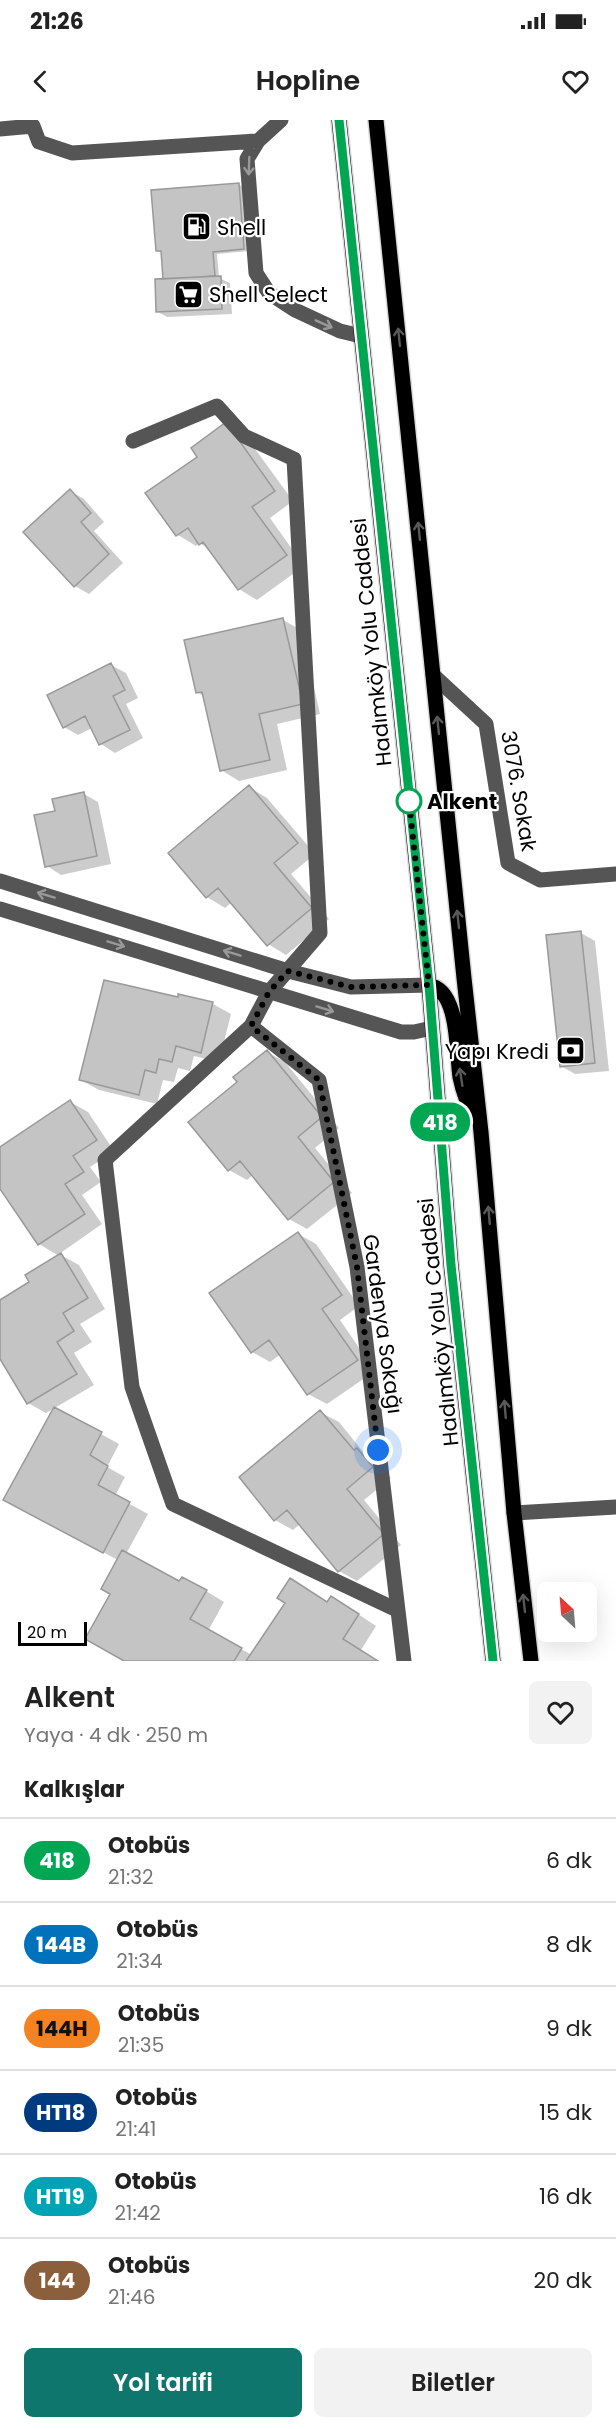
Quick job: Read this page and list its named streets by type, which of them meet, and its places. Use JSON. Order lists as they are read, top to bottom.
{
  "streets": {
    "main road": ["Hadımköy Yolu Caddesi"],
    "street": ["3076. Sokak", "Gardenya Sokağı"]
  },
  "places": {
    "fuel station": ["Shell"],
    "supermarket": ["Shell Select"],
    "other": ["Alkent"],
    "bank": ["Yapı Kredi"]
  },
  "lines": ["bus line 418"],
  "scale_bar": "20 m",
  "north": "top left",
  "page": {
    "status": "21:26",
    "header": "Hopline",
    "on_map": "418",
    "scale": "20 m",
    "heading": [
      ["Alkent", "Yaya · 4 dk · 250 m"],
      "Kalkışlar"
    ],
    "list": [
      {
        "mark": "418",
        "name": "Otobüs",
        "note": "21:32",
        "value": "6 dk"
      },
      {
        "mark": "144B",
        "name": "Otobüs",
        "note": "21:34",
        "value": "8 dk"
      },
      {
        "mark": "144H",
        "name": "Otobüs",
        "note": "21:35",
        "value": "9 dk"
      },
      {
        "mark": "HT18",
        "name": "Otobüs",
        "note": "21:41",
        "value": "15 dk"
      },
      {
        "mark": "HT19",
        "name": "Otobüs",
        "note": "21:42",
        "value": "16 dk"
      },
      {
        "mark": "144",
        "name": "Otobüs",
        "note": "21:46",
        "value": "20 dk"
      }
    ],
    "buttons": ["Yol tarifi", "Biletler"]
  }
}
